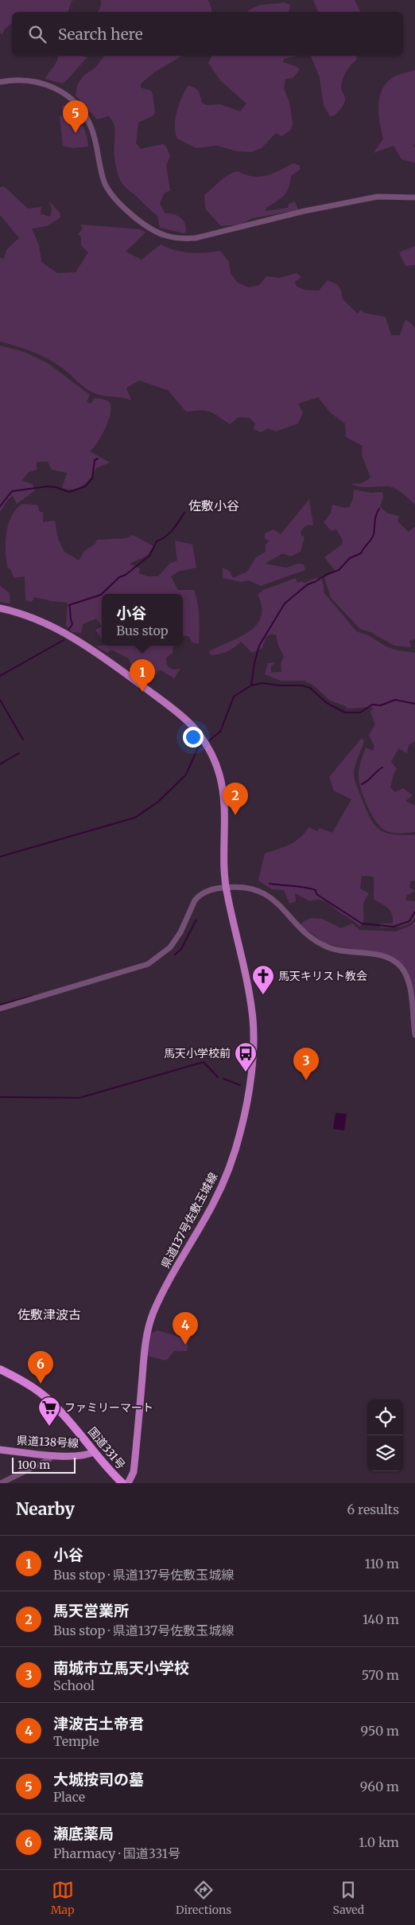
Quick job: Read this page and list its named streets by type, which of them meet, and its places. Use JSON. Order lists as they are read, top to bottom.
{
  "streets": {
    "highway": ["国道331号"],
    "main road": ["県道137号佐敷玉城線", "県道138号線"]
  },
  "crossings": [
    ["県道138号線", "国道331号"]
  ],
  "districts": ["佐敷小谷", "佐敷津波古"],
  "places": {
    "church": ["馬天キリスト教会"],
    "bus stop": ["馬天小学校前"],
    "supermarket": ["ファミリーマート"]
  },
  "scale_bar": "100 m",
  "page": {
    "search": "Search here",
    "pins": [
      "5",
      "1",
      "2",
      "3",
      "4",
      "6"
    ],
    "popup": ["小谷", "Bus stop"],
    "scale": "100 m",
    "heading": ["Nearby", "6 results"],
    "list": [
      {
        "mark": "1",
        "name": "小谷",
        "note": "Bus stop · 県道137号佐敷玉城線",
        "value": "110 m"
      },
      {
        "mark": "2",
        "name": "馬天営業所",
        "note": "Bus stop · 県道137号佐敷玉城線",
        "value": "140 m"
      },
      {
        "mark": "3",
        "name": "南城市立馬天小学校",
        "note": "School",
        "value": "570 m"
      },
      {
        "mark": "4",
        "name": "津波古土帝君",
        "note": "Temple",
        "value": "950 m"
      },
      {
        "mark": "5",
        "name": "大城按司の墓",
        "note": "Place",
        "value": "960 m"
      },
      {
        "mark": "6",
        "name": "瀬底薬局",
        "note": "Pharmacy · 国道331号",
        "value": "1.0 km"
      }
    ],
    "nav": ["Map", "Directions", "Saved"]
  }
}
